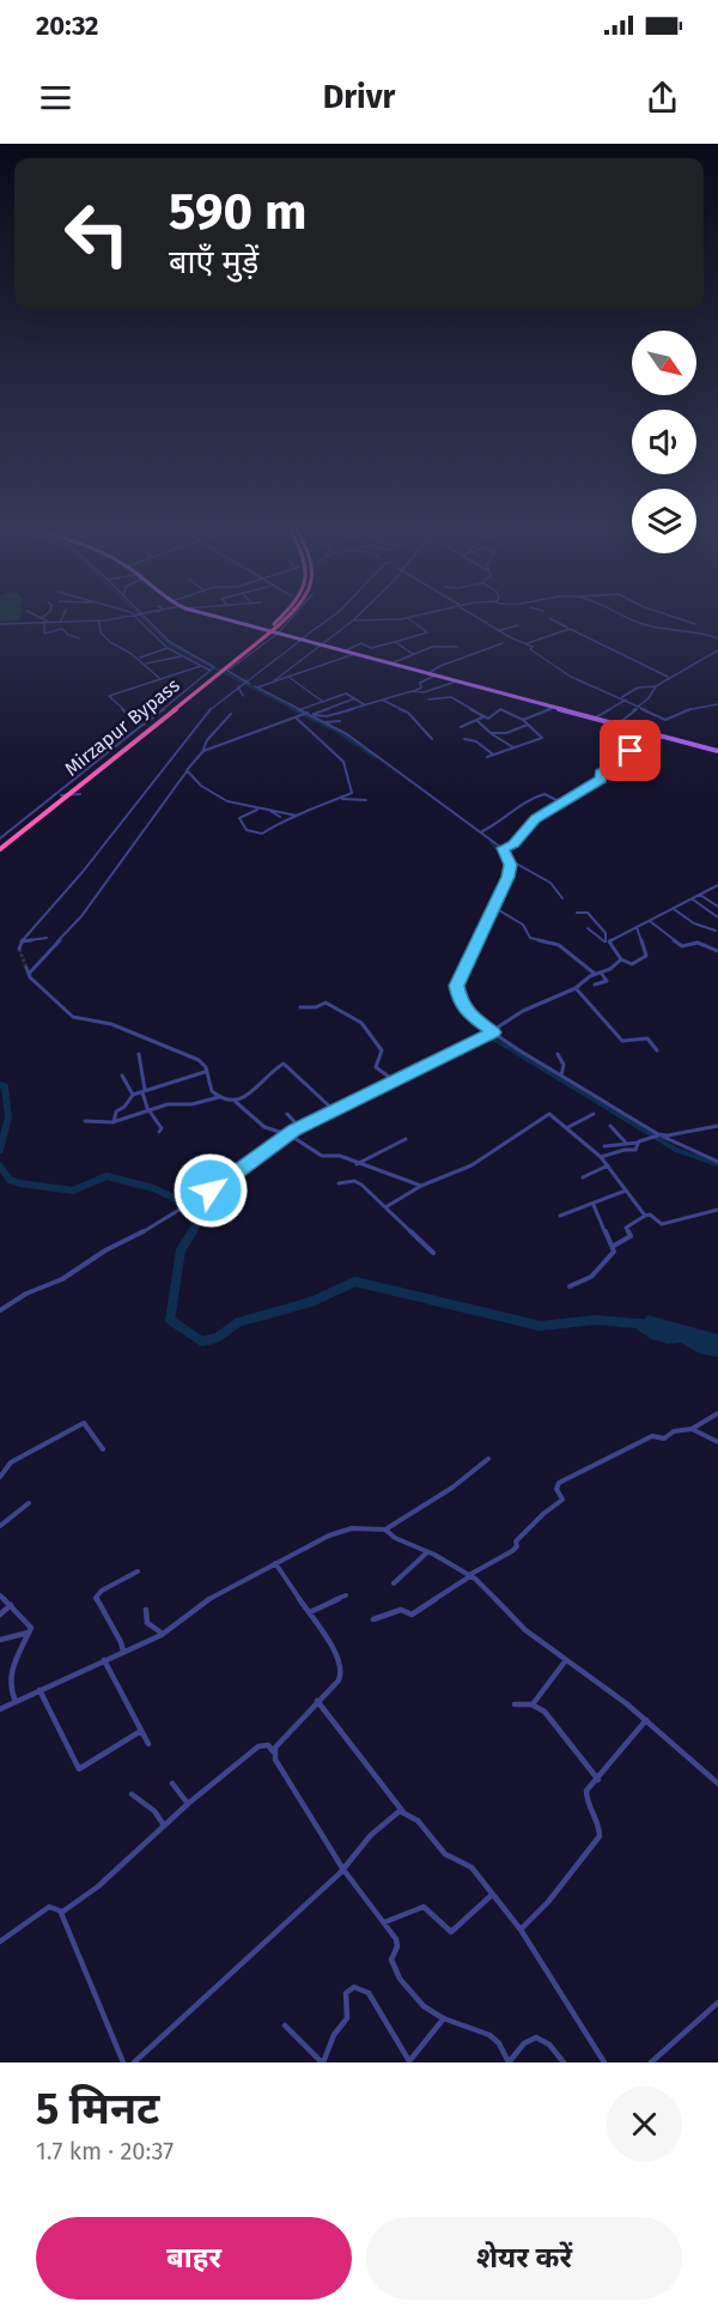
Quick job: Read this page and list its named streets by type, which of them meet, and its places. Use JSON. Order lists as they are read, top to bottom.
{
  "streets": {
    "highway": ["Mirzapur Bypass"]
  },
  "north": "bottom right",
  "page": {
    "status": "20:32",
    "header": "Drivr",
    "turn": ["590 m", "बाएँ मुड़ें"],
    "heading": ["5 मिनट", "1.7 km · 20:37"],
    "buttons": ["बाहर", "शेयर करें"]
  }
}
